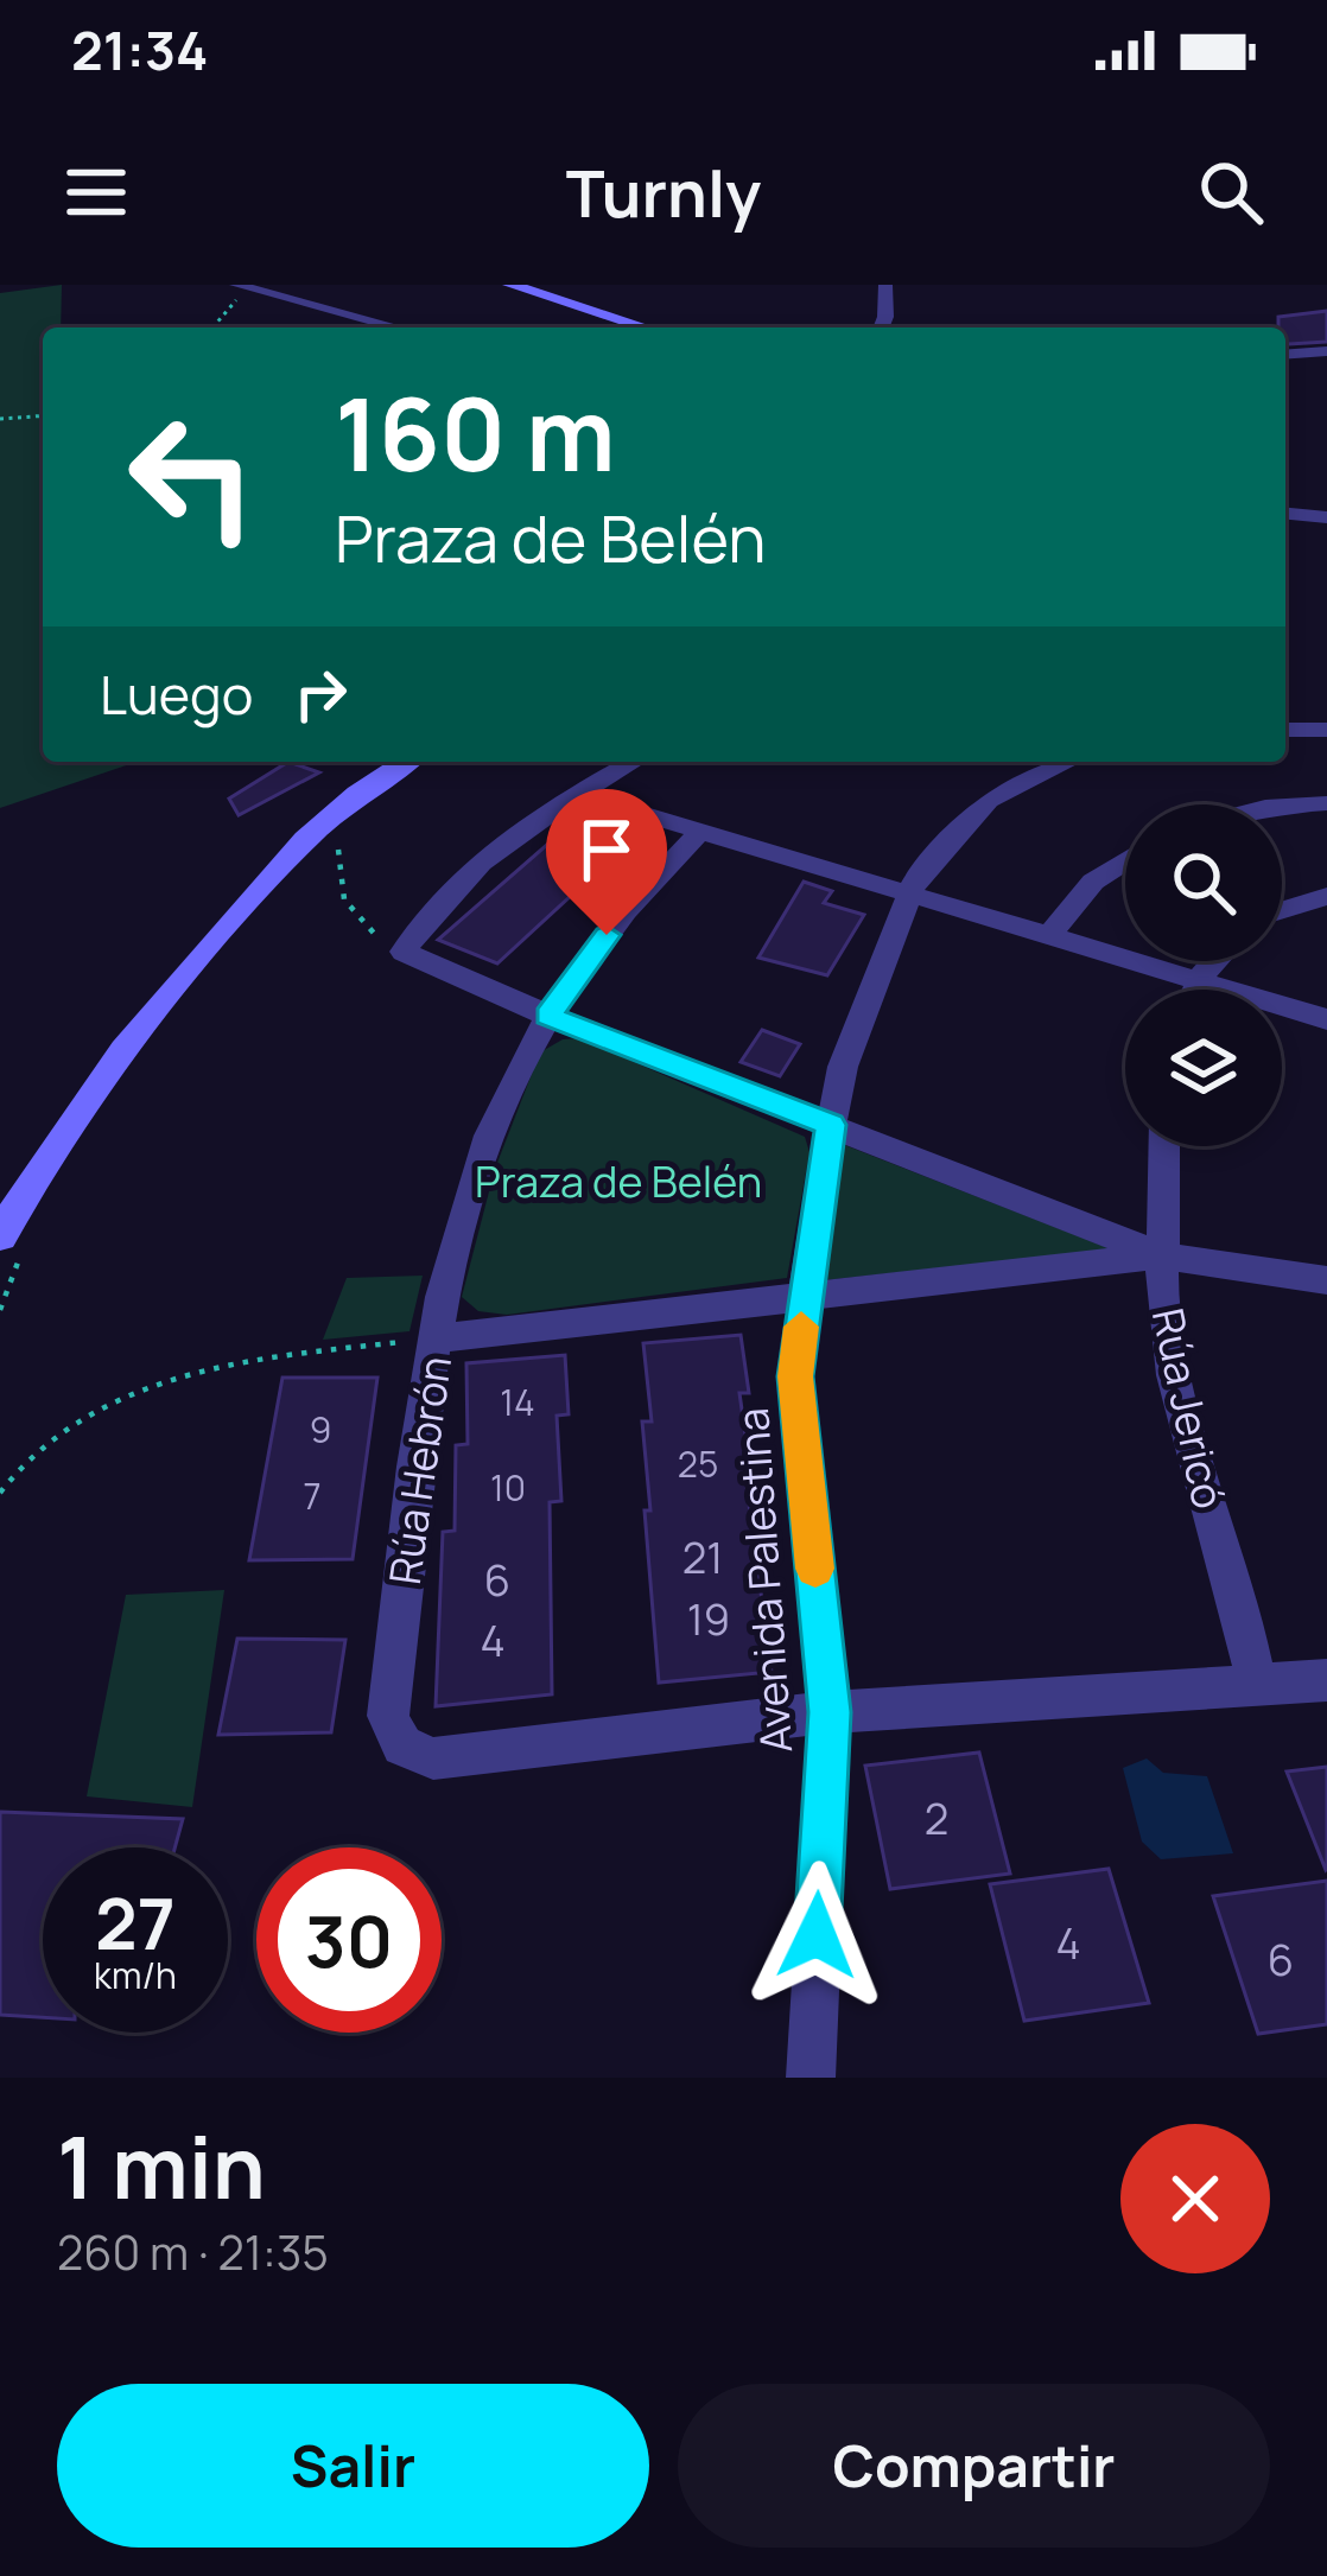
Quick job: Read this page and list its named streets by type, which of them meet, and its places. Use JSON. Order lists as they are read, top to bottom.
{
  "streets": {
    "street": ["Rúa Jericó", "Rúa Hebrón", "Avenida Palestina"]
  },
  "crossings": [
    ["Rúa Hebrón", "Avenida Palestina"]
  ],
  "parks": ["Praza de Belén"],
  "house_numbers": [
    "14",
    "9",
    "25",
    "10",
    "7",
    "21",
    "6",
    "19",
    "4",
    "2",
    "4",
    "6"
  ],
  "page": {
    "status": "21:34",
    "header": "Turnly",
    "turn": ["160 m", "Praza de Belén"],
    "then": "Luego",
    "speed": "27 km/h",
    "limit": "30",
    "heading": ["1 min", "260 m · 21:35"],
    "buttons": ["Salir", "Compartir"]
  }
}
